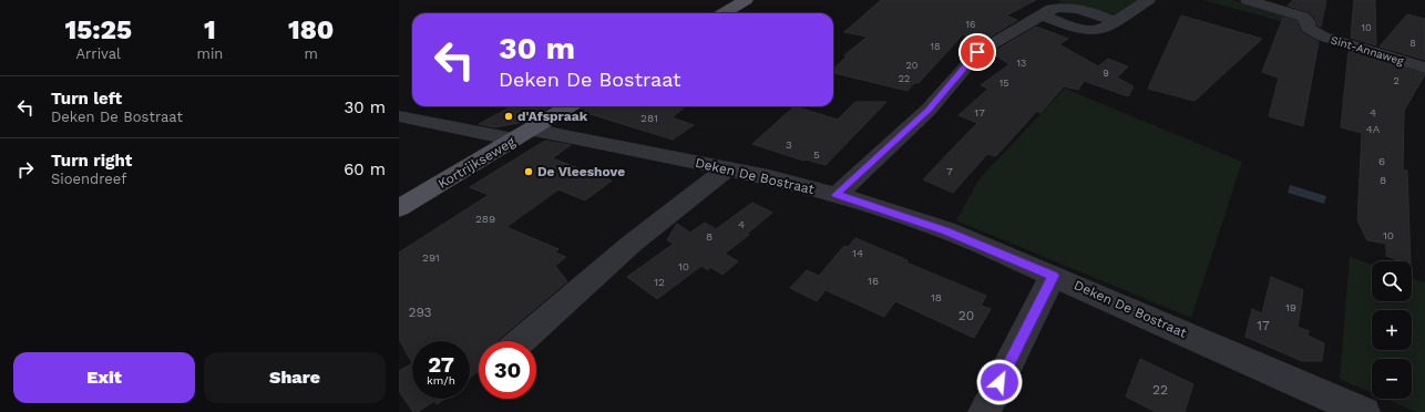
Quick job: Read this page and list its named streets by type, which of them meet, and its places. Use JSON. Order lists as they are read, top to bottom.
{
  "streets": {
    "main road": ["Kortrijkseweg"],
    "street": ["Sint-Annaweg", "Deken De Bostraat"]
  },
  "crossings": [
    ["Kortrijkseweg", "Deken De Bostraat"]
  ],
  "places": ["d'Afspraak", "De Vleeshove"],
  "house_numbers": [
    "16",
    "10",
    "8",
    "18",
    "13",
    "20",
    "9",
    "22",
    "2",
    "15",
    "17",
    "4",
    "281",
    "4A",
    "3",
    "5",
    "6",
    "7",
    "8",
    "289",
    "4",
    "10",
    "8",
    "14",
    "291",
    "10",
    "16",
    "12",
    "18",
    "19",
    "293",
    "20",
    "17",
    "22"
  ],
  "page": {
    "eta": [
      "15:25",
      "Arrival",
      "1",
      "min",
      "180",
      "m"
    ],
    "turn": ["30 m", "Deken De Bostraat"],
    "list": [
      {
        "name": "Turn left",
        "note": "Deken De Bostraat",
        "value": "30 m"
      },
      {
        "name": "Turn right",
        "note": "Sioendreef",
        "value": "60 m"
      }
    ],
    "map_buttons": ["+", "−"],
    "speed": "27 km/h",
    "limit": "30",
    "buttons": ["Exit", "Share"]
  }
}
